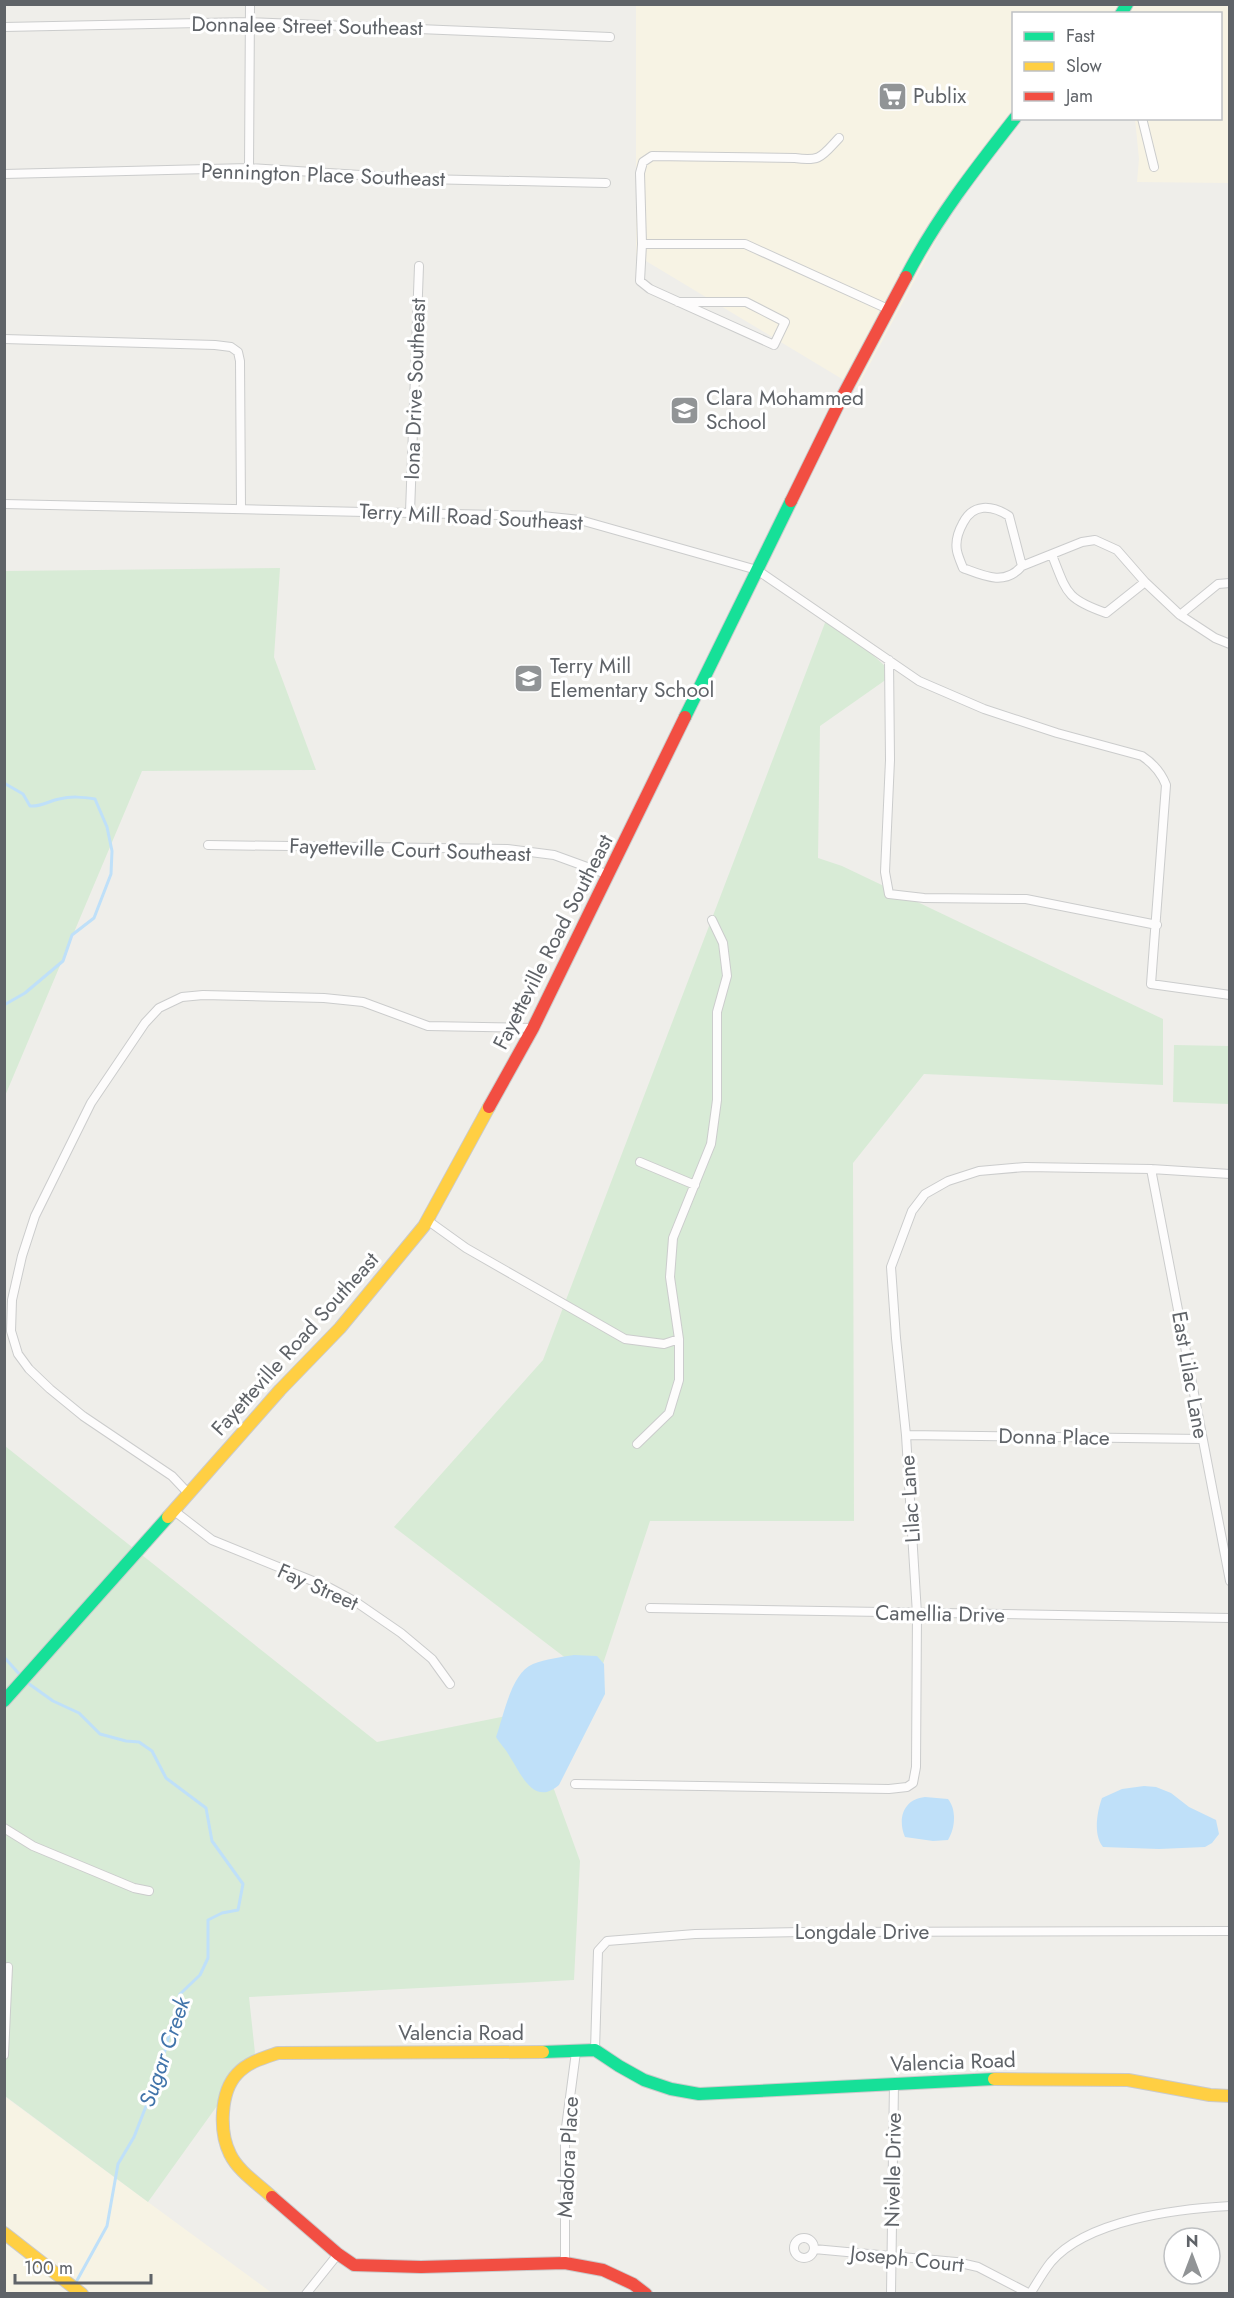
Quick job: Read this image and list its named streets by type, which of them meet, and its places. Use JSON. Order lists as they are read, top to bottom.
{
  "streets": {
    "street": [
      "Donnalee Street Southeast",
      "Pennington Place Southeast",
      "Iona Drive Southeast",
      "Terry Mill Road Southeast",
      "Fayetteville Court Southeast",
      "Fayetteville Road Southeast",
      "East Lilac Lane",
      "Donna Place",
      "Lilac Lane",
      "Fay Street",
      "Camellia Drive",
      "Longdale Drive",
      "Valencia Road",
      "Madora Place",
      "Nivelle Drive",
      "Joseph Court"
    ]
  },
  "crossings": [
    ["Iona Drive Southeast", "Terry Mill Road Southeast"],
    ["Terry Mill Road Southeast", "Fayetteville Road Southeast"],
    ["Fayetteville Court Southeast", "Fayetteville Road Southeast"],
    ["Fayetteville Road Southeast", "Fay Street"],
    ["East Lilac Lane", "Donna Place"],
    ["East Lilac Lane", "Lilac Lane"],
    ["Donna Place", "Lilac Lane"],
    ["Lilac Lane", "Camellia Drive"],
    ["Longdale Drive", "Valencia Road"],
    ["Valencia Road", "Madora Place"],
    ["Valencia Road", "Nivelle Drive"],
    ["Nivelle Drive", "Joseph Court"]
  ],
  "water": ["Sugar Creek"],
  "places": {
    "supermarket": ["Publix"],
    "school or university": ["Clara Mohammed School", "Terry Mill Elementary School"]
  },
  "legend": ["Fast", "Slow", "Jam"],
  "scale_bar": "100 m",
  "north": "top"
}
